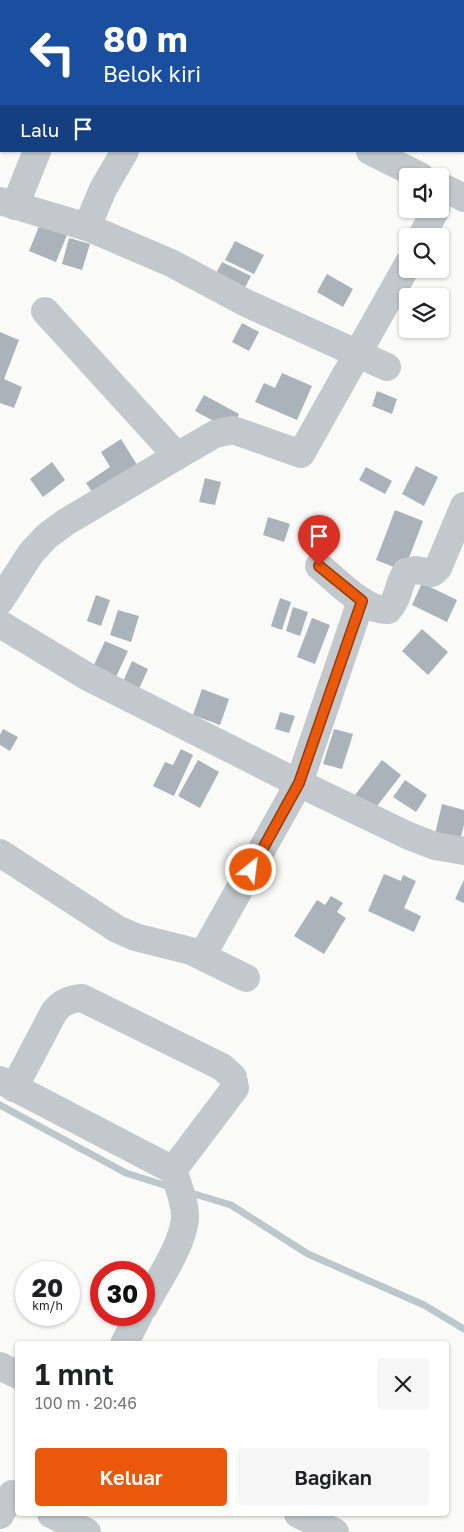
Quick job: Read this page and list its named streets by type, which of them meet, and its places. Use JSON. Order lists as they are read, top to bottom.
{
  "page": {
    "turn": ["80 m", "Belok kiri"],
    "then": "Lalu",
    "speed": "20 km/h",
    "limit": "30",
    "heading": ["1 mnt", "100 m · 20:46"],
    "buttons": ["Keluar", "Bagikan"]
  }
}
